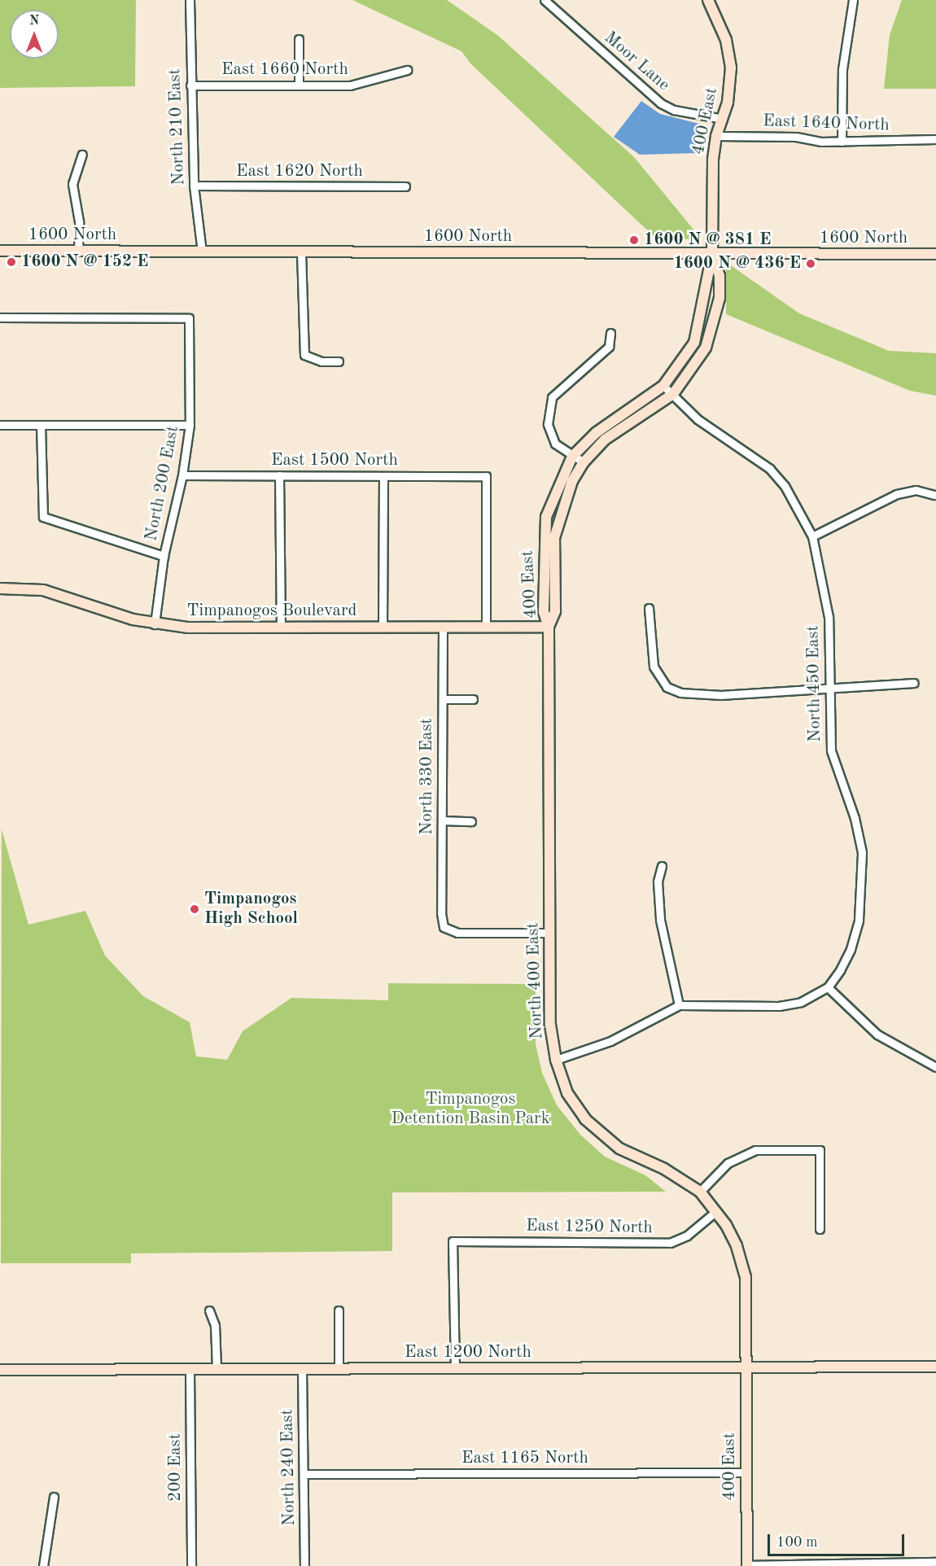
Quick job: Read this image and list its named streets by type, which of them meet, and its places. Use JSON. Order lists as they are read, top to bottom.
{
  "streets": {
    "street": [
      "Moor Lane",
      "East 1660 North",
      "400 East",
      "East 1640 North",
      "North 210 East",
      "East 1620 North",
      "1600 North",
      "East 1500 North",
      "North 200 East",
      "Timpanogos Boulevard",
      "North 450 East",
      "North 330 East",
      "North 400 East",
      "East 1250 North",
      "East 1200 North",
      "East 1165 North",
      "200 East",
      "North 240 East"
    ]
  },
  "crossings": [
    ["Moor Lane", "400 East"],
    ["East 1660 North", "North 210 East"],
    ["400 East", "East 1640 North"],
    ["400 East", "1600 North"],
    ["400 East", "Timpanogos Boulevard"],
    ["400 East", "North 450 East"],
    ["400 East", "North 400 East"],
    ["400 East", "East 1200 North"],
    ["400 East", "East 1165 North"],
    ["North 210 East", "East 1620 North"],
    ["North 210 East", "1600 North"],
    ["East 1500 North", "North 200 East"],
    ["East 1500 North", "Timpanogos Boulevard"],
    ["North 200 East", "Timpanogos Boulevard"],
    ["Timpanogos Boulevard", "North 330 East"],
    ["Timpanogos Boulevard", "North 400 East"],
    ["North 330 East", "North 400 East"],
    ["North 400 East", "East 1250 North"],
    ["North 400 East", "East 1200 North"],
    ["East 1250 North", "East 1200 North"],
    ["East 1200 North", "200 East"],
    ["East 1200 North", "North 240 East"],
    ["East 1165 North", "North 240 East"]
  ],
  "parks": ["Timpanogos Detention Basin Park"],
  "places": [
    "1600 N @ 381 E",
    "1600 N @ 152 E",
    "1600 N @ 436 E",
    "Timpanogos High School"
  ],
  "scale_bar": "100 m",
  "north": "top"
}
